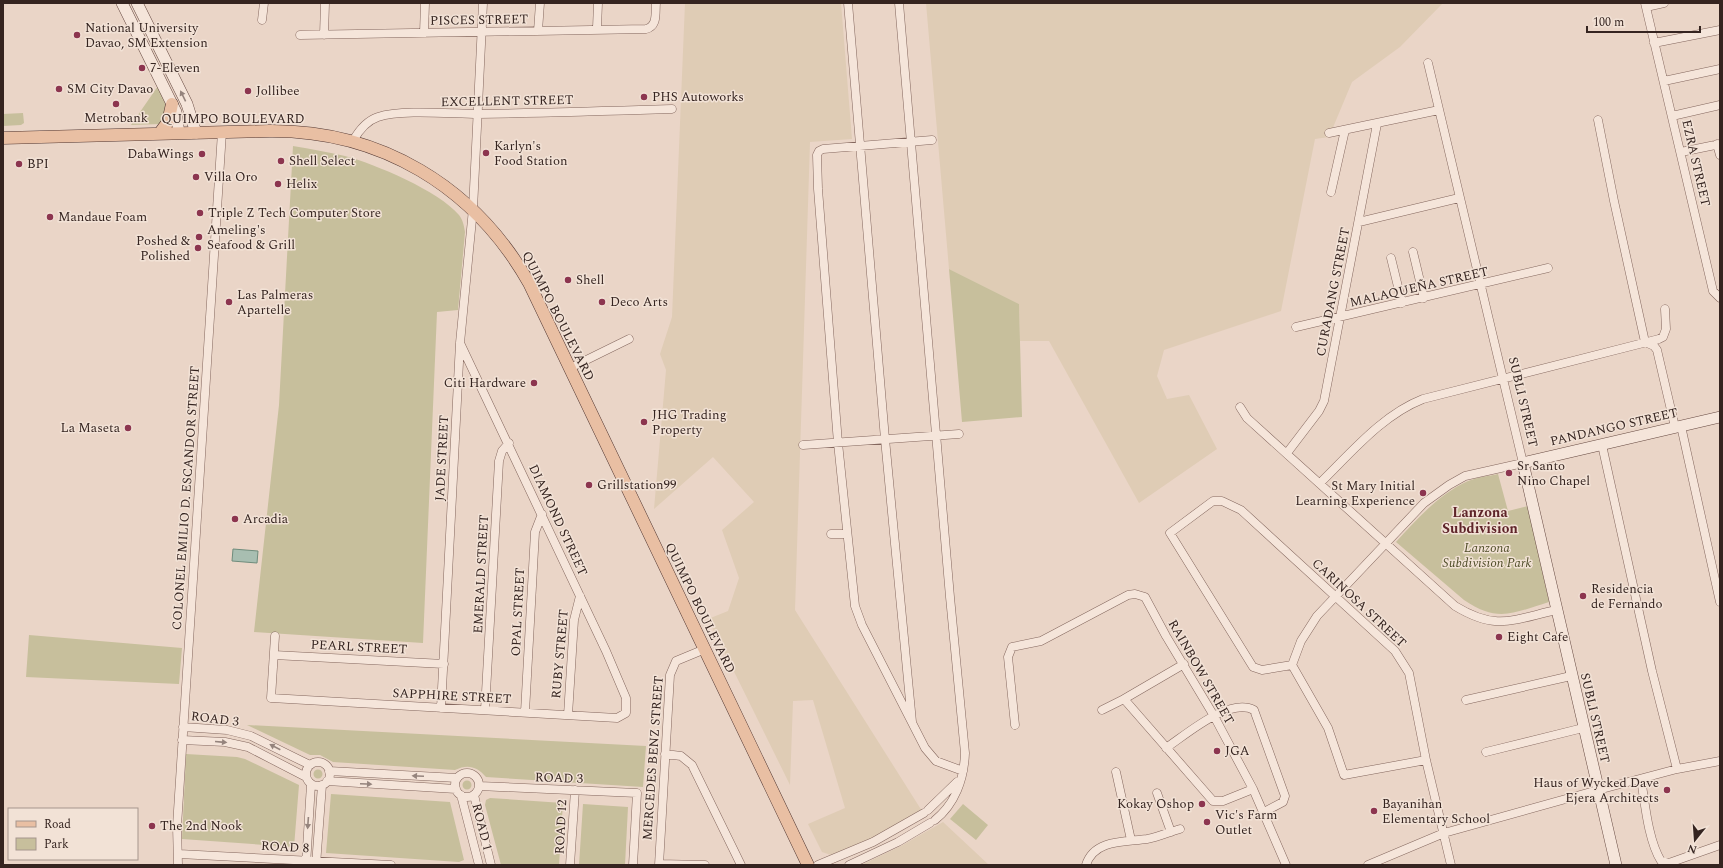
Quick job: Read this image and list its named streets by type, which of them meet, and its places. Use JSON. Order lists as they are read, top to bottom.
{
  "streets": {
    "main road": ["QUIMPO BOULEVARD"],
    "street": [
      "PISCES STREET",
      "EXCELLENT STREET",
      "EZRA STREET",
      "MALAQUEÑA STREET",
      "CURADANG STREET",
      "SUBLI STREET",
      "PANDANGO STREET",
      "JADE STREET",
      "COLONEL EMILIO D. ESCANDOR STREET",
      "DIAMOND STREET",
      "EMERALD STREET",
      "CARINOSA STREET",
      "OPAL STREET",
      "PEARL STREET",
      "RUBY STREET",
      "RAINBOW STREET",
      "SAPPHIRE STREET",
      "ROAD 3",
      "MERCEDES BENZ STREET",
      "ROAD 1",
      "ROAD 12",
      "ROAD 8"
    ]
  },
  "crossings": [
    ["PISCES STREET", "JADE STREET"],
    ["EXCELLENT STREET", "QUIMPO BOULEVARD"],
    ["EXCELLENT STREET", "JADE STREET"],
    ["QUIMPO BOULEVARD", "JADE STREET"],
    ["QUIMPO BOULEVARD", "COLONEL EMILIO D. ESCANDOR STREET"],
    ["QUIMPO BOULEVARD", "MERCEDES BENZ STREET"],
    ["MALAQUEÑA STREET", "CURADANG STREET"],
    ["MALAQUEÑA STREET", "SUBLI STREET"],
    ["SUBLI STREET", "PANDANGO STREET"],
    ["PANDANGO STREET", "CARINOSA STREET"],
    ["JADE STREET", "DIAMOND STREET"],
    ["JADE STREET", "PEARL STREET"],
    ["JADE STREET", "SAPPHIRE STREET"],
    ["COLONEL EMILIO D. ESCANDOR STREET", "ROAD 3"],
    ["COLONEL EMILIO D. ESCANDOR STREET", "ROAD 8"],
    ["DIAMOND STREET", "EMERALD STREET"],
    ["DIAMOND STREET", "OPAL STREET"],
    ["DIAMOND STREET", "RUBY STREET"],
    ["DIAMOND STREET", "SAPPHIRE STREET"],
    ["EMERALD STREET", "SAPPHIRE STREET"],
    ["OPAL STREET", "SAPPHIRE STREET"],
    ["PEARL STREET", "SAPPHIRE STREET"],
    ["RUBY STREET", "SAPPHIRE STREET"],
    ["ROAD 3", "ROAD 1"],
    ["ROAD 3", "ROAD 12"]
  ],
  "districts": ["Lanzona Subdivision"],
  "parks": ["Lanzona Subdivision Park"],
  "places": [
    "National University Davao, SM Extension",
    "7-Eleven",
    "SM City Davao",
    "Jollibee",
    "PHS Autoworks",
    "Metrobank",
    "Karlyn's Food Station",
    "DabaWings",
    "Shell Select",
    "BPI",
    "Villa Oro",
    "Helix",
    "Triple Z Tech Computer Store",
    "Mandaue Foam",
    "Ameling's Seafood & Grill",
    "Poshed & Polished",
    "Shell",
    "Las Palmeras Apartelle",
    "Deco Arts",
    "Citi Hardware",
    "JHG Trading Property",
    "La Maseta",
    "Sr Santo Nino Chapel",
    "Grillstation99",
    "St Mary Initial Learning Experience",
    "Arcadia",
    "Residencia de Fernando",
    "Eight Cafe",
    "JGA",
    "Haus of Wycked Dave Ejera Architects",
    "Kokay Oshop",
    "Bayanihan Elementary School",
    "Vic's Farm Outlet",
    "The 2nd Nook"
  ],
  "legend": ["Road", "Park"],
  "scale_bar": "100 m",
  "north": "bottom"
}
